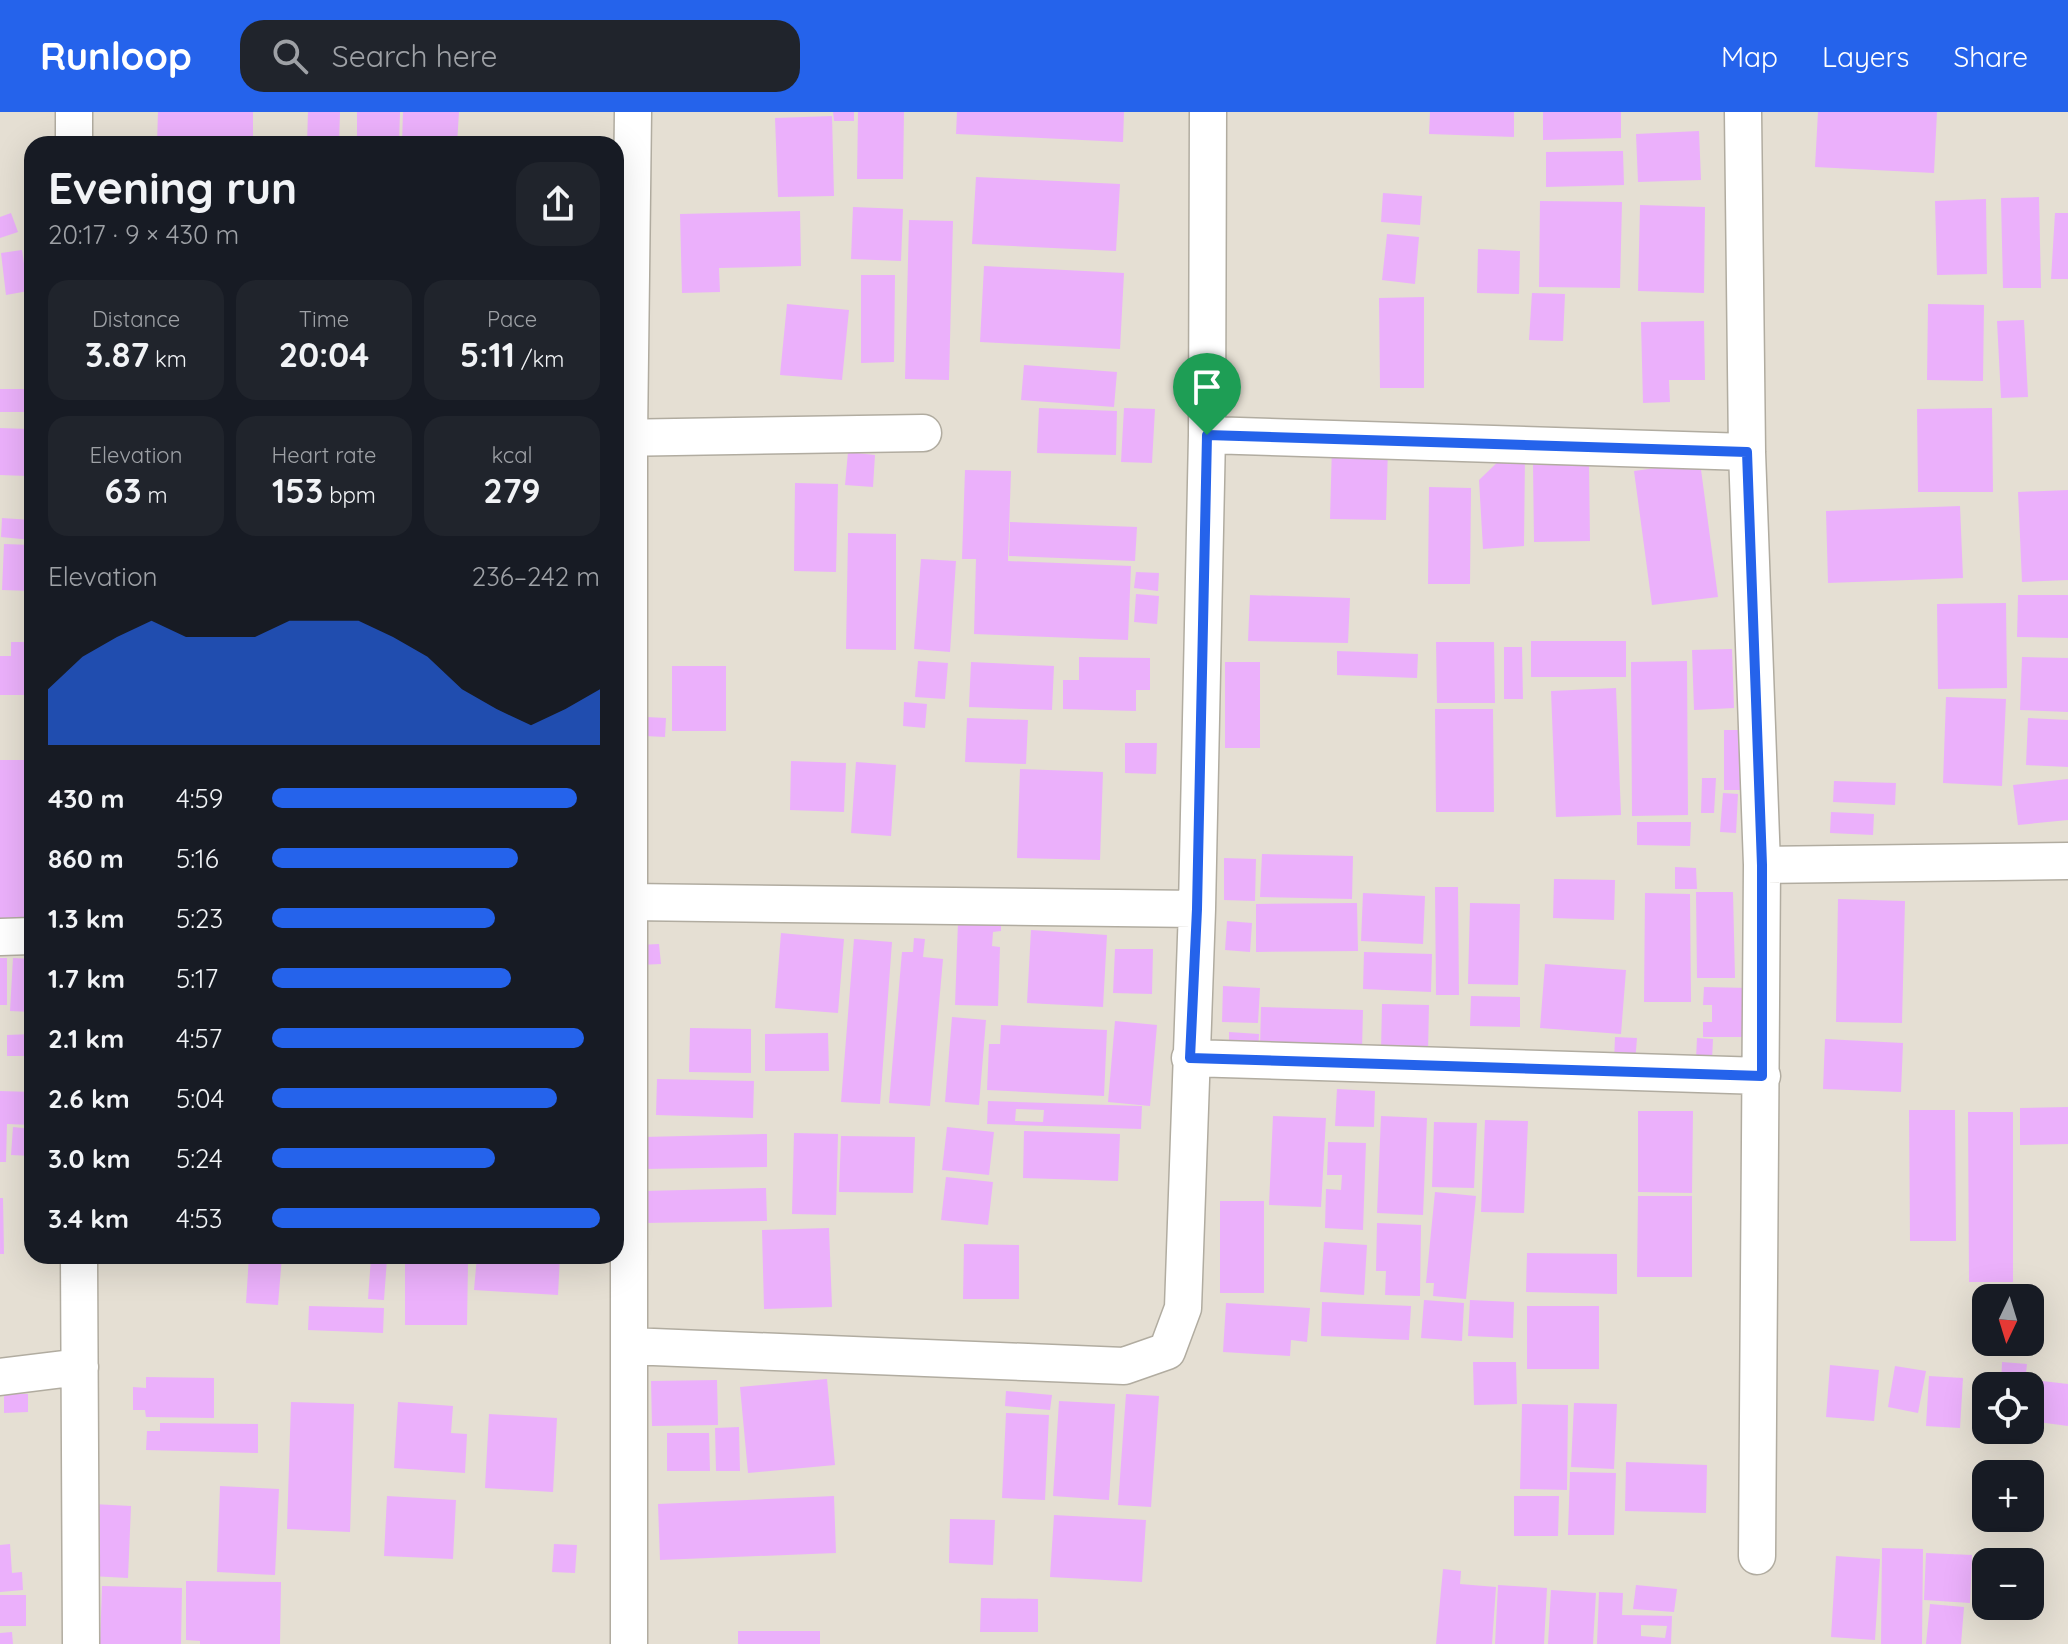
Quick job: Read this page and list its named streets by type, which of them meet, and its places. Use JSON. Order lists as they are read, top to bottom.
{
  "north": "bottom",
  "page": {
    "header": "Runloop",
    "search": "Search here",
    "nav": ["Map", "Layers", "Share"],
    "heading": ["Evening run", "20:17 · 9 × 430 m"],
    "stats": [
      ["Distance", "3.87 km"],
      ["Time", "20:04"],
      ["Pace", "5:11 /km"],
      ["Elevation", "63 m"],
      ["Heart rate", "153 bpm"],
      ["kcal", "279"]
    ],
    "chart": ["Elevation", "236–242 m"],
    "list": [
      {
        "name": "430 m",
        "note": "4:59"
      },
      {
        "name": "860 m",
        "note": "5:16"
      },
      {
        "name": "1.3 km",
        "note": "5:23"
      },
      {
        "name": "1.7 km",
        "note": "5:17"
      },
      {
        "name": "2.1 km",
        "note": "4:57"
      },
      {
        "name": "2.6 km",
        "note": "5:04"
      },
      {
        "name": "3.0 km",
        "note": "5:24"
      },
      {
        "name": "3.4 km",
        "note": "4:53"
      }
    ],
    "map_buttons": ["+", "−"]
  }
}
